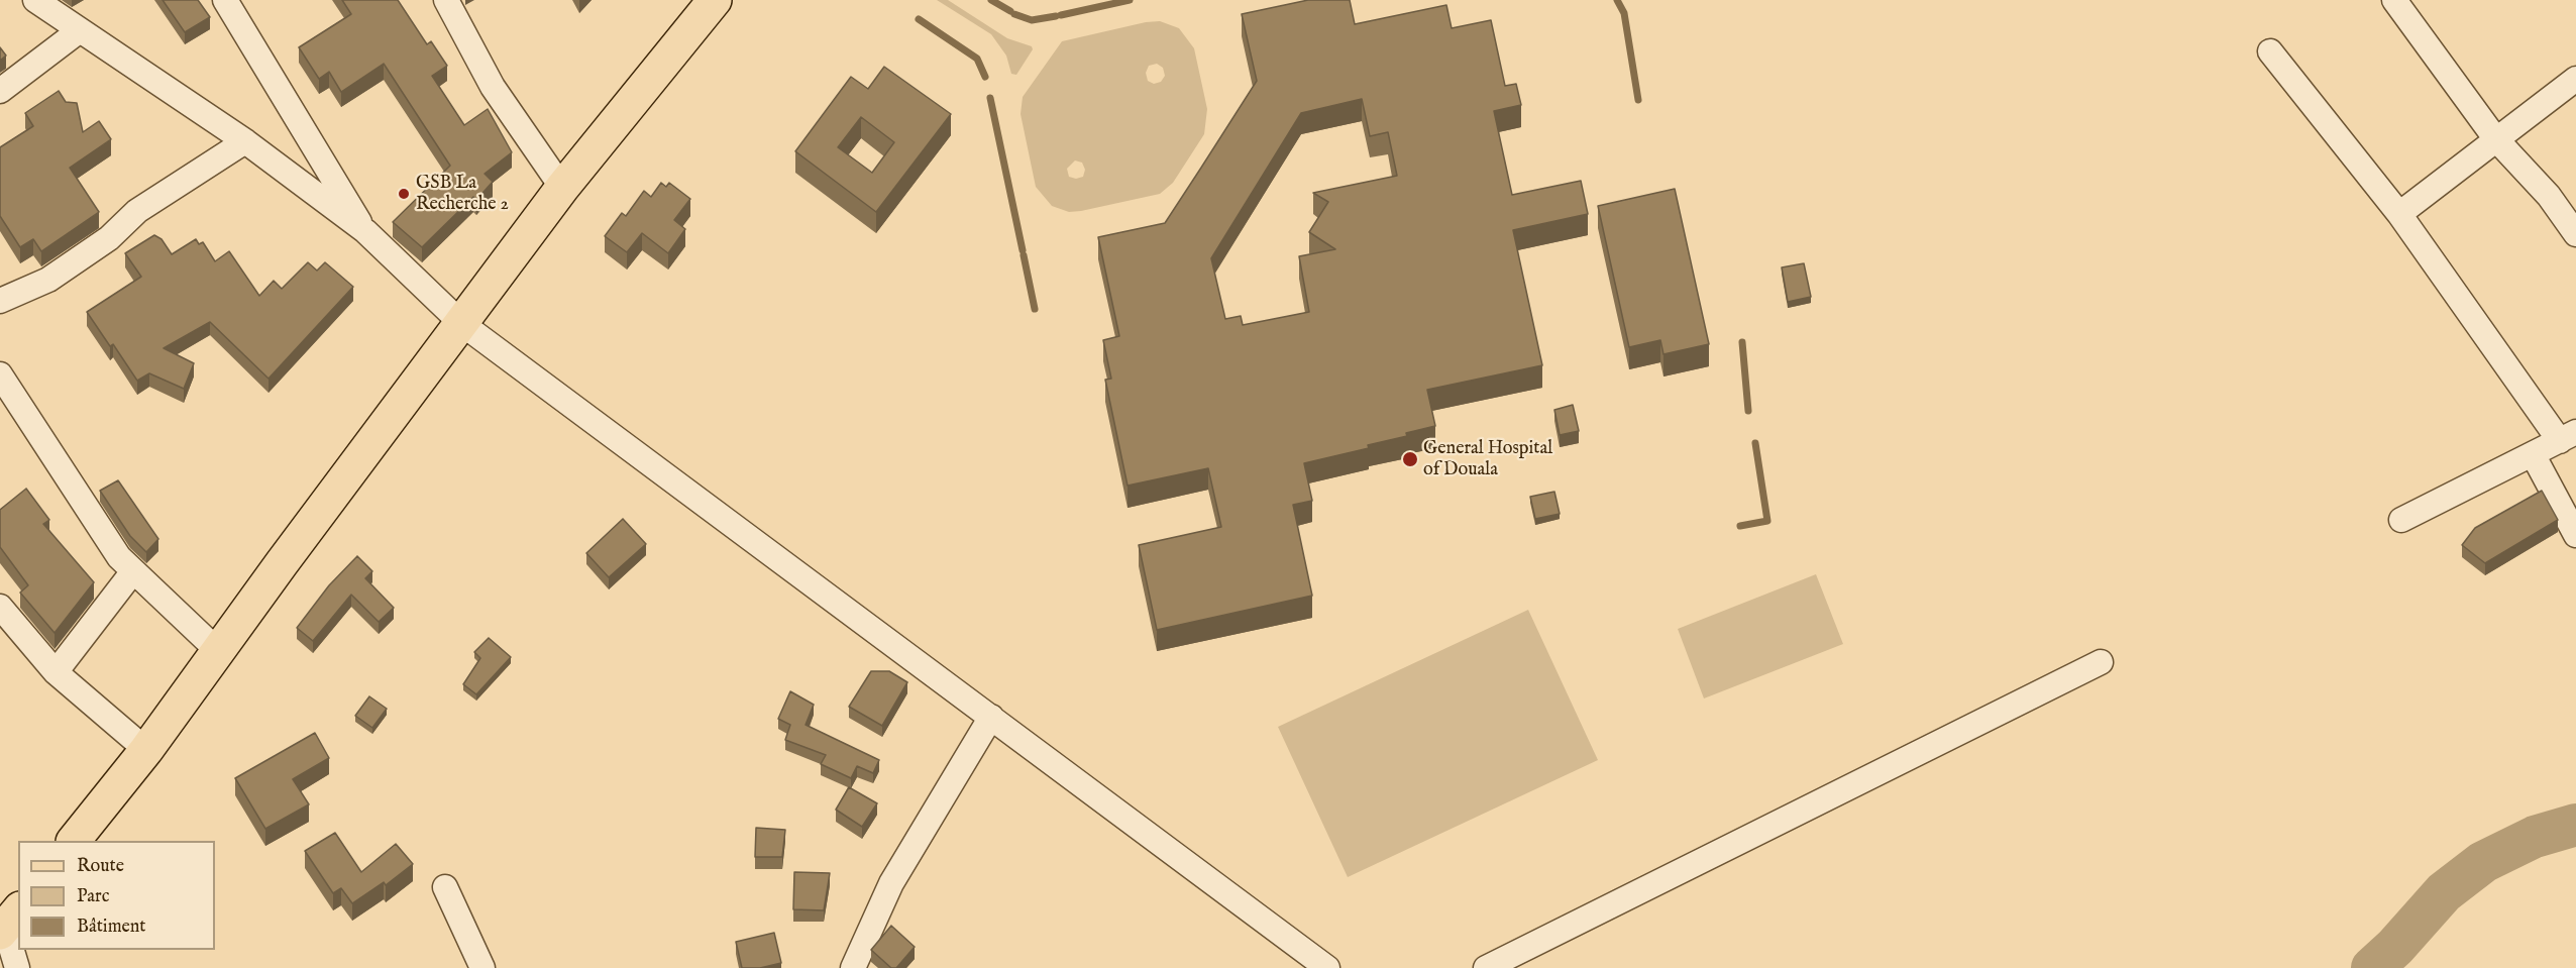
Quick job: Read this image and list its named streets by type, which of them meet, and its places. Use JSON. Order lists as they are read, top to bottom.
{
  "places": ["GSB La Recherche 2", "General Hospital of Douala"],
  "legend": ["Route", "Parc", "Bâtiment"]
}
